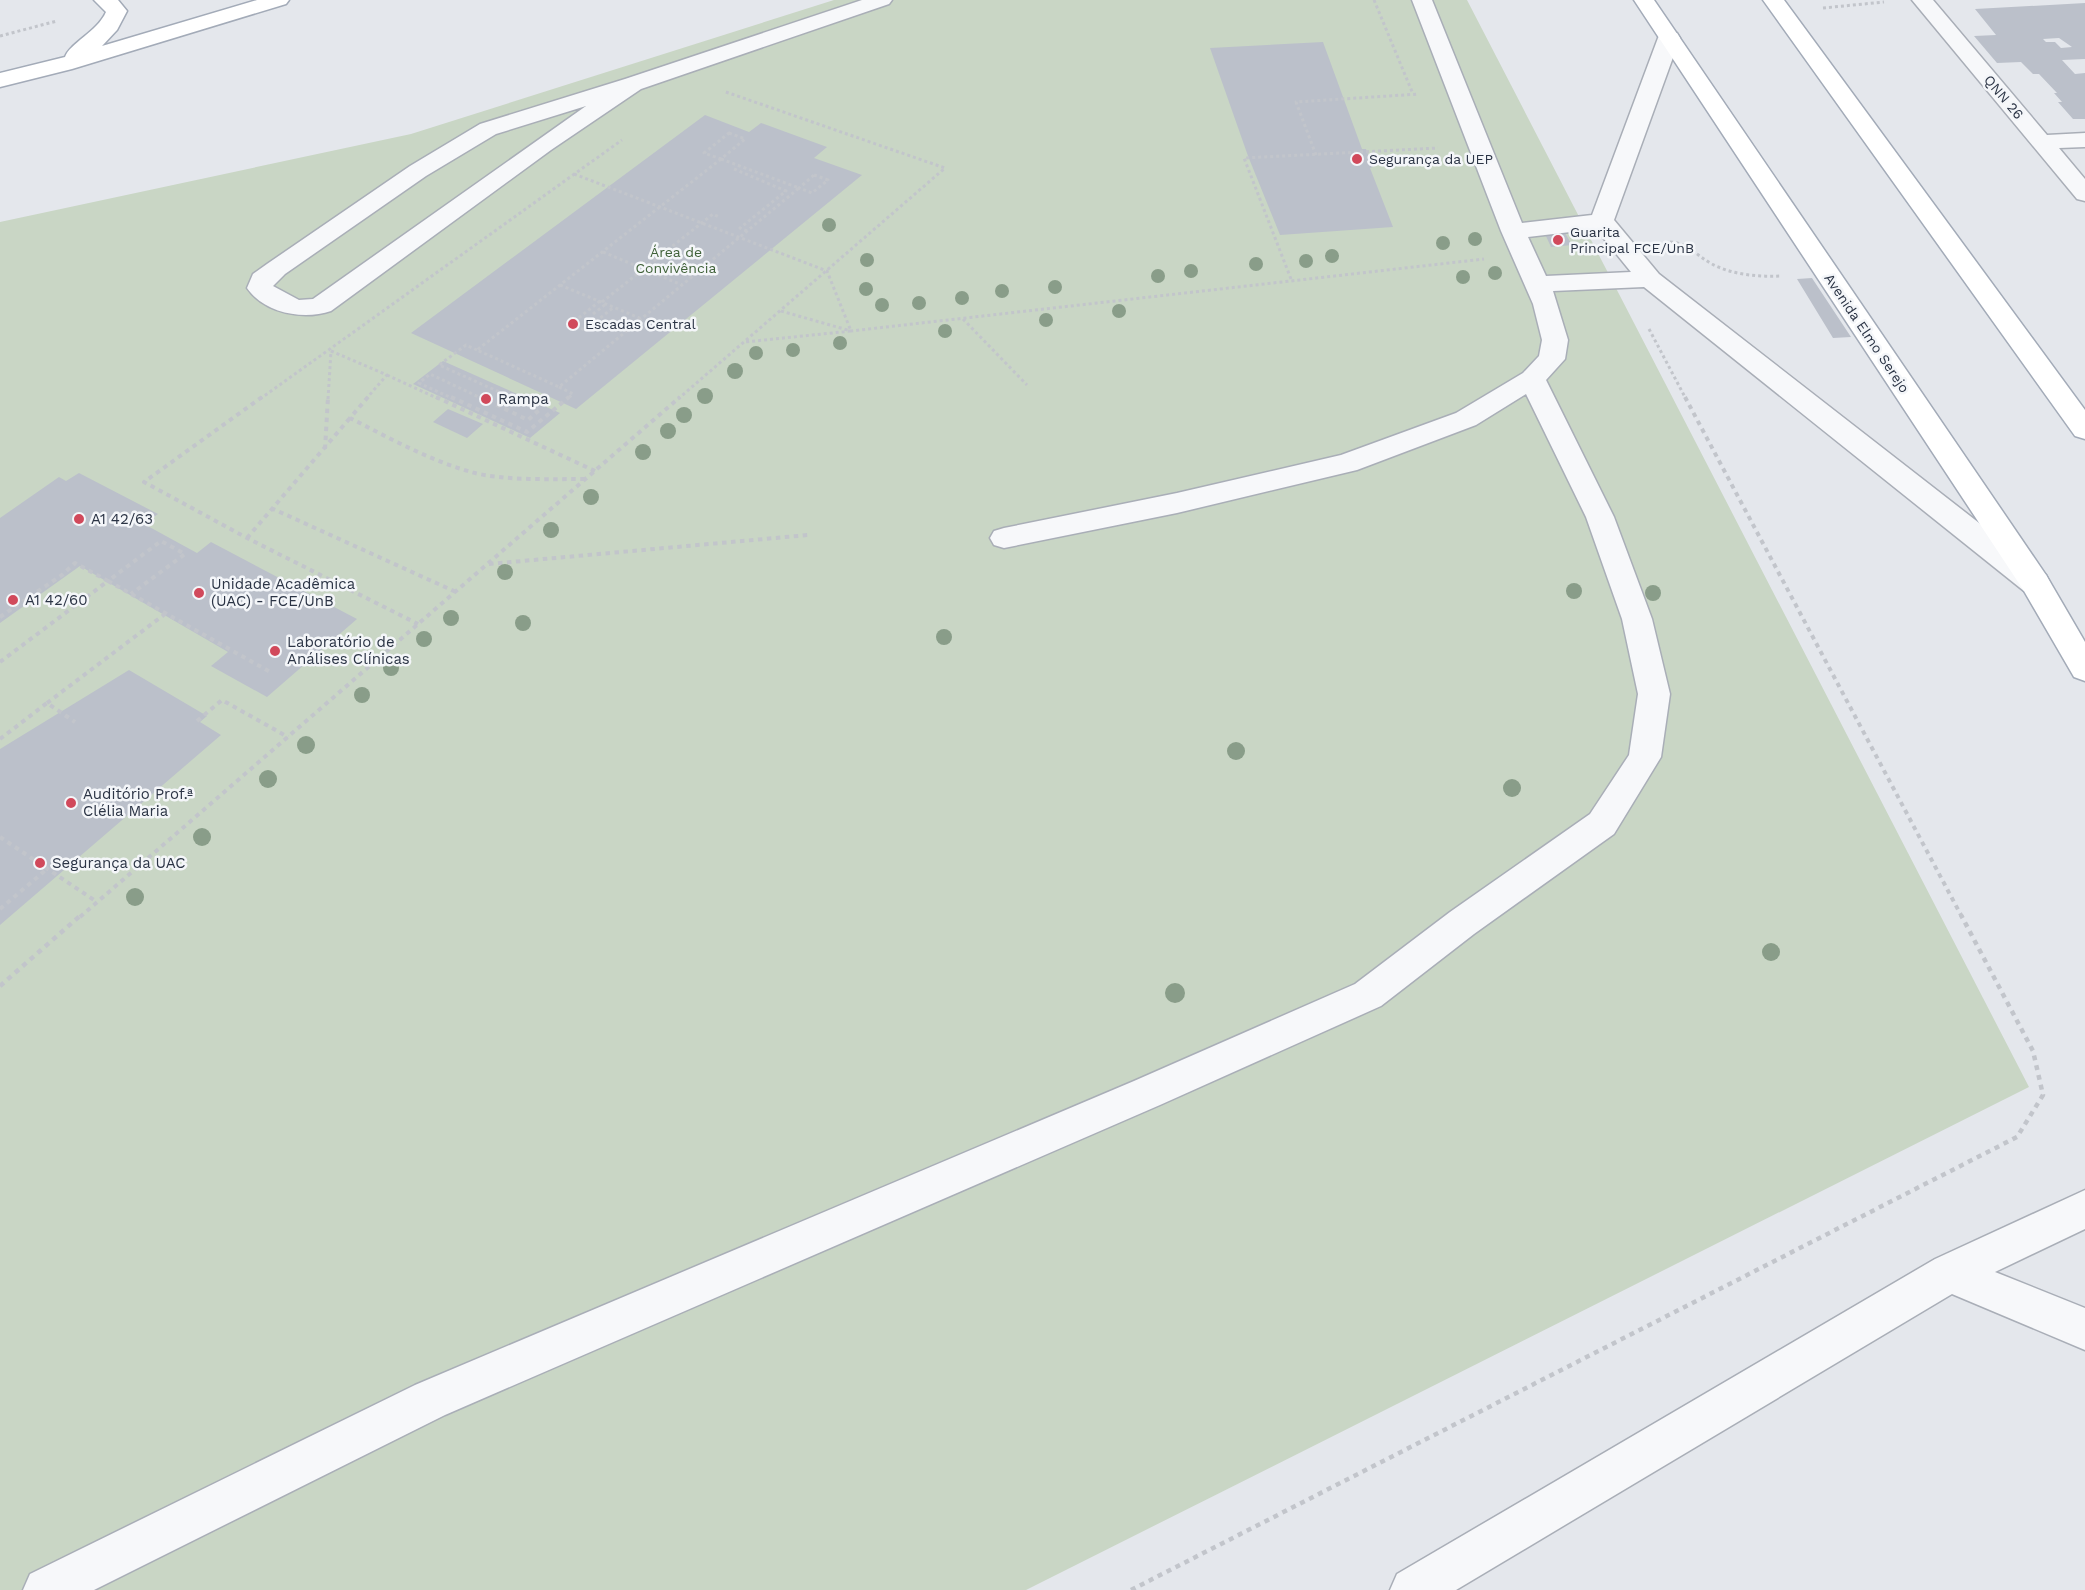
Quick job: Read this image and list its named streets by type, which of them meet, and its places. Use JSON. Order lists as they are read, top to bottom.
{
  "streets": {
    "main road": ["Avenida Elmo Serejo"],
    "street": ["QNN 26"]
  },
  "parks": ["Área de Convivência"],
  "places": [
    "Segurança da UEP",
    "Guarita Principal FCE/UnB",
    "Escadas Central",
    "Rampa",
    "A1 42/63",
    "Unidade Acadêmica (UAC) - FCE/UnB",
    "A1 42/60",
    "Laboratório de Análises Clínicas",
    "Auditório Prof.ª Clélia Maria",
    "Segurança da UAC"
  ]
}
